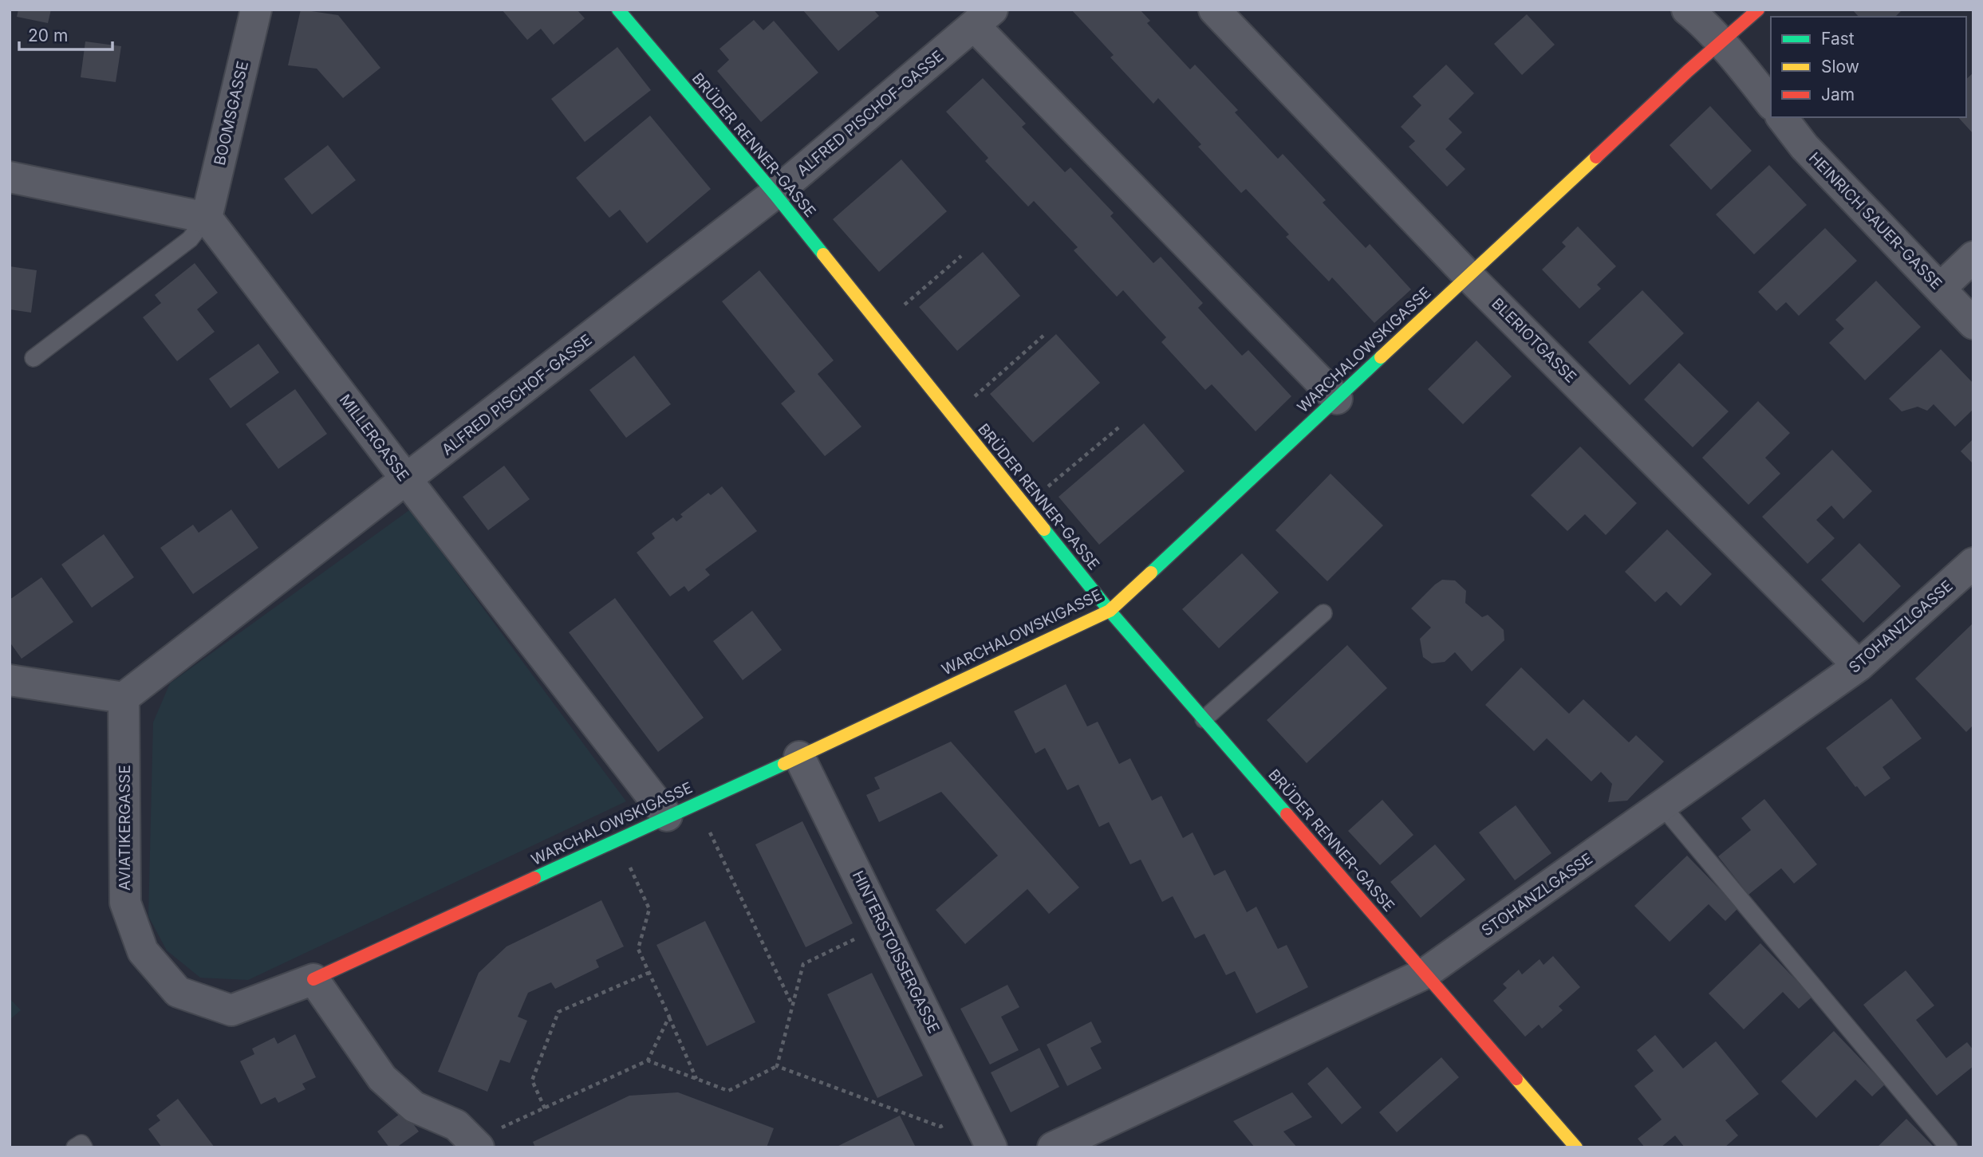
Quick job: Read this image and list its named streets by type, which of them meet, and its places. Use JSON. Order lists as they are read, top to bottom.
{
  "streets": {
    "street": [
      "BOOMSGASSE",
      "ALFRED PISCHOF-GASSE",
      "BRÜDER RENNER-GASSE",
      "HEINRICH SAUER-GASSE",
      "BLERIOTGASSE",
      "WARCHALOWSKIGASSE",
      "MILLERGASSE",
      "STOHANZLGASSE",
      "AVIATIKERGASSE",
      "HINTERSTOISSERGASSE"
    ]
  },
  "crossings": [
    ["BOOMSGASSE", "MILLERGASSE"],
    ["ALFRED PISCHOF-GASSE", "BRÜDER RENNER-GASSE"],
    ["ALFRED PISCHOF-GASSE", "MILLERGASSE"],
    ["ALFRED PISCHOF-GASSE", "AVIATIKERGASSE"],
    ["BRÜDER RENNER-GASSE", "WARCHALOWSKIGASSE"],
    ["BRÜDER RENNER-GASSE", "STOHANZLGASSE"],
    ["BLERIOTGASSE", "WARCHALOWSKIGASSE"],
    ["BLERIOTGASSE", "STOHANZLGASSE"],
    ["WARCHALOWSKIGASSE", "MILLERGASSE"],
    ["WARCHALOWSKIGASSE", "AVIATIKERGASSE"],
    ["WARCHALOWSKIGASSE", "HINTERSTOISSERGASSE"]
  ],
  "legend": ["Fast", "Slow", "Jam"],
  "scale_bar": "20 m"
}
